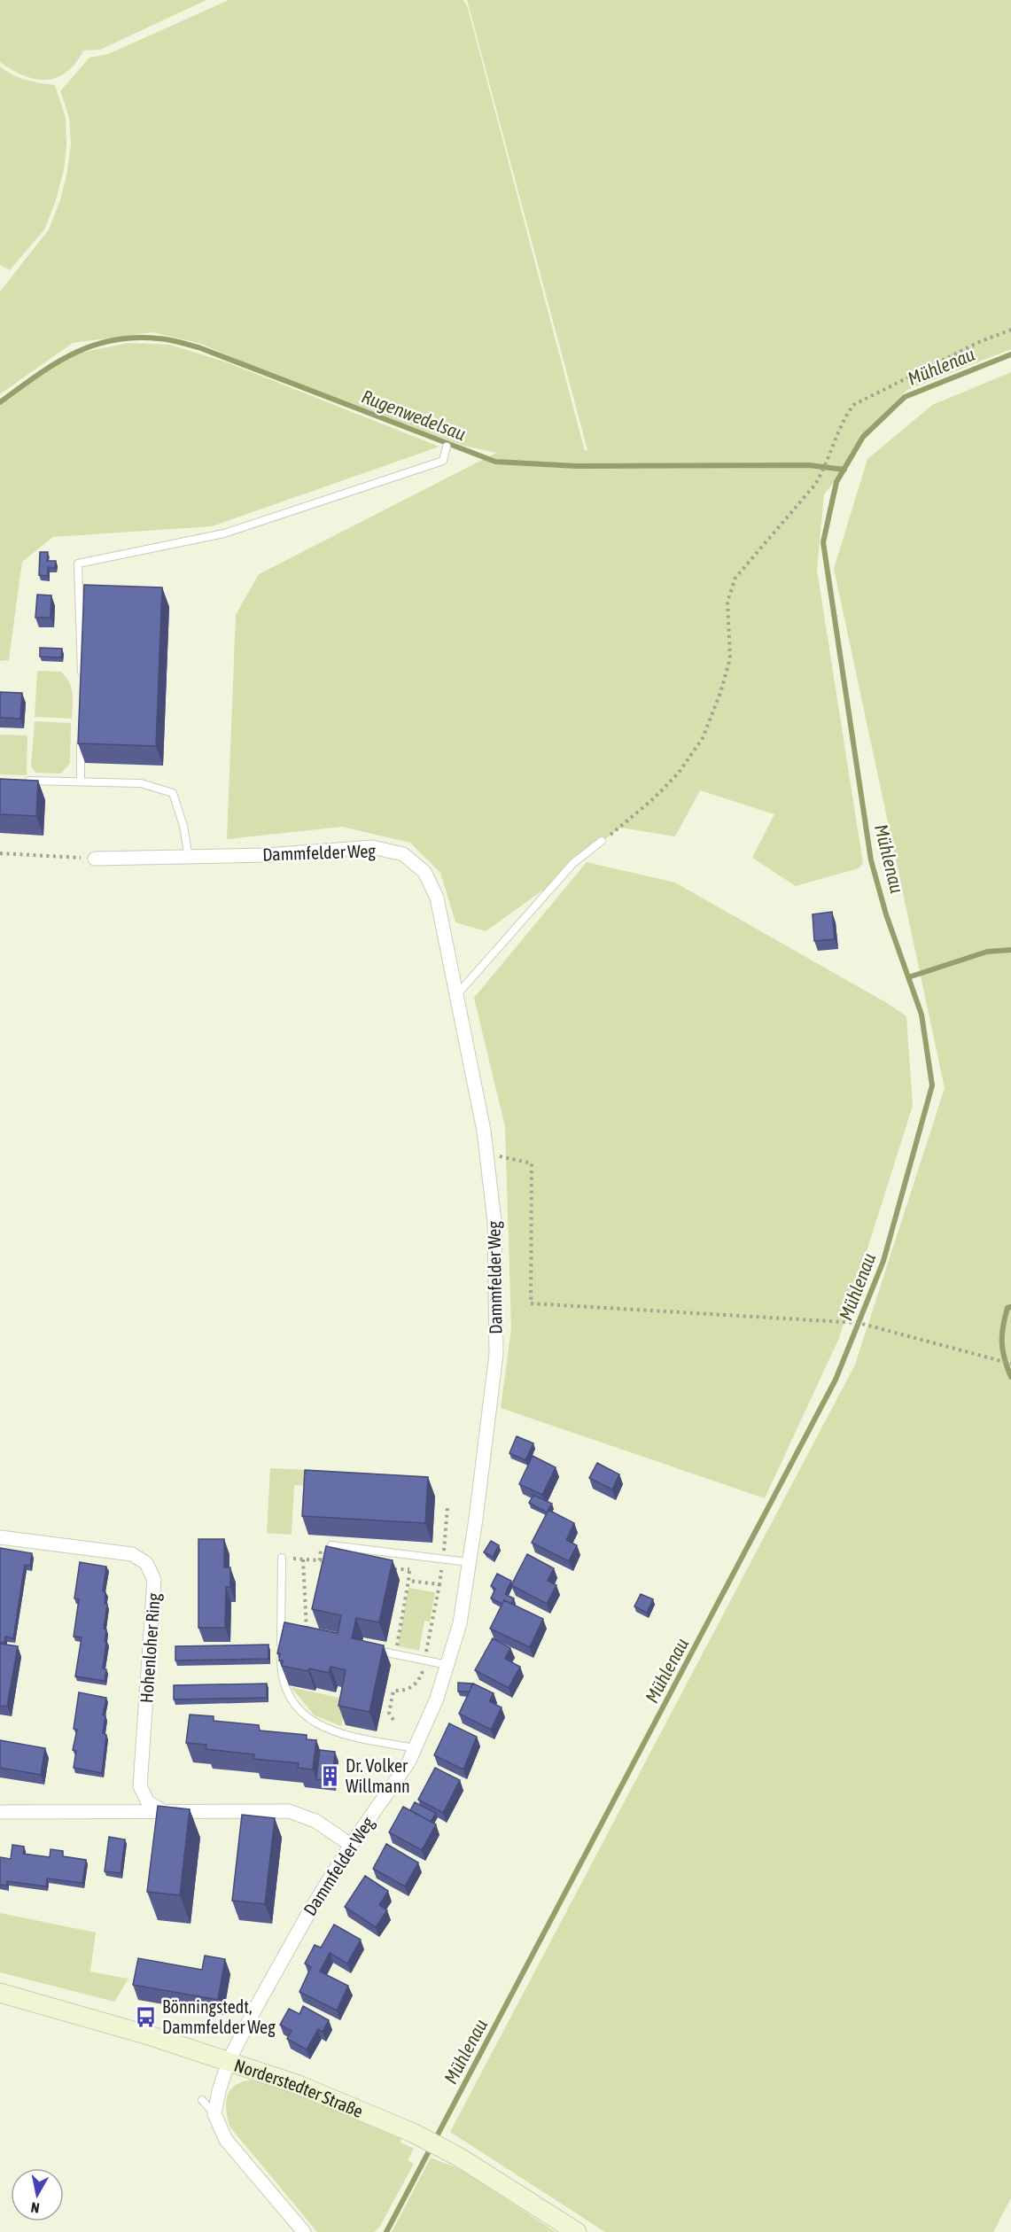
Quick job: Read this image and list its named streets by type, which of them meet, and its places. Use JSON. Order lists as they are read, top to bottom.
{
  "streets": {
    "main road": ["Norderstedter Straße"],
    "street": ["Dammfelder Weg", "Hohenloher Ring"]
  },
  "crossings": [
    ["Dammfelder Weg", "Norderstedter Straße"]
  ],
  "water": ["Mühlenau", "Rugenwedelsau"],
  "places": {
    "building": ["Dr. Volker Willmann"],
    "bus stop": ["Bönningstedt, Dammfelder Weg"]
  },
  "north": "bottom"
}
